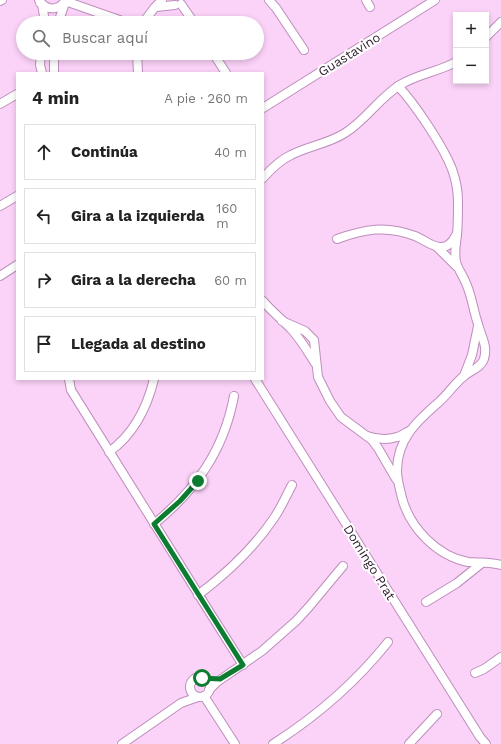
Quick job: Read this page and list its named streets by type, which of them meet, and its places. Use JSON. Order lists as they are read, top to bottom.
{
  "streets": {
    "street": ["Guastavino", "Domingo Prat"]
  },
  "page": {
    "map_buttons": ["+", "−"],
    "search": "Buscar aquí",
    "heading": ["4 min", "A pie · 260 m"],
    "list": [
      ["Continúa", "40 m"],
      ["Gira a la izquierda", "160 m"],
      ["Gira a la derecha", "60 m"],
      "Llegada al destino"
    ]
  }
}
